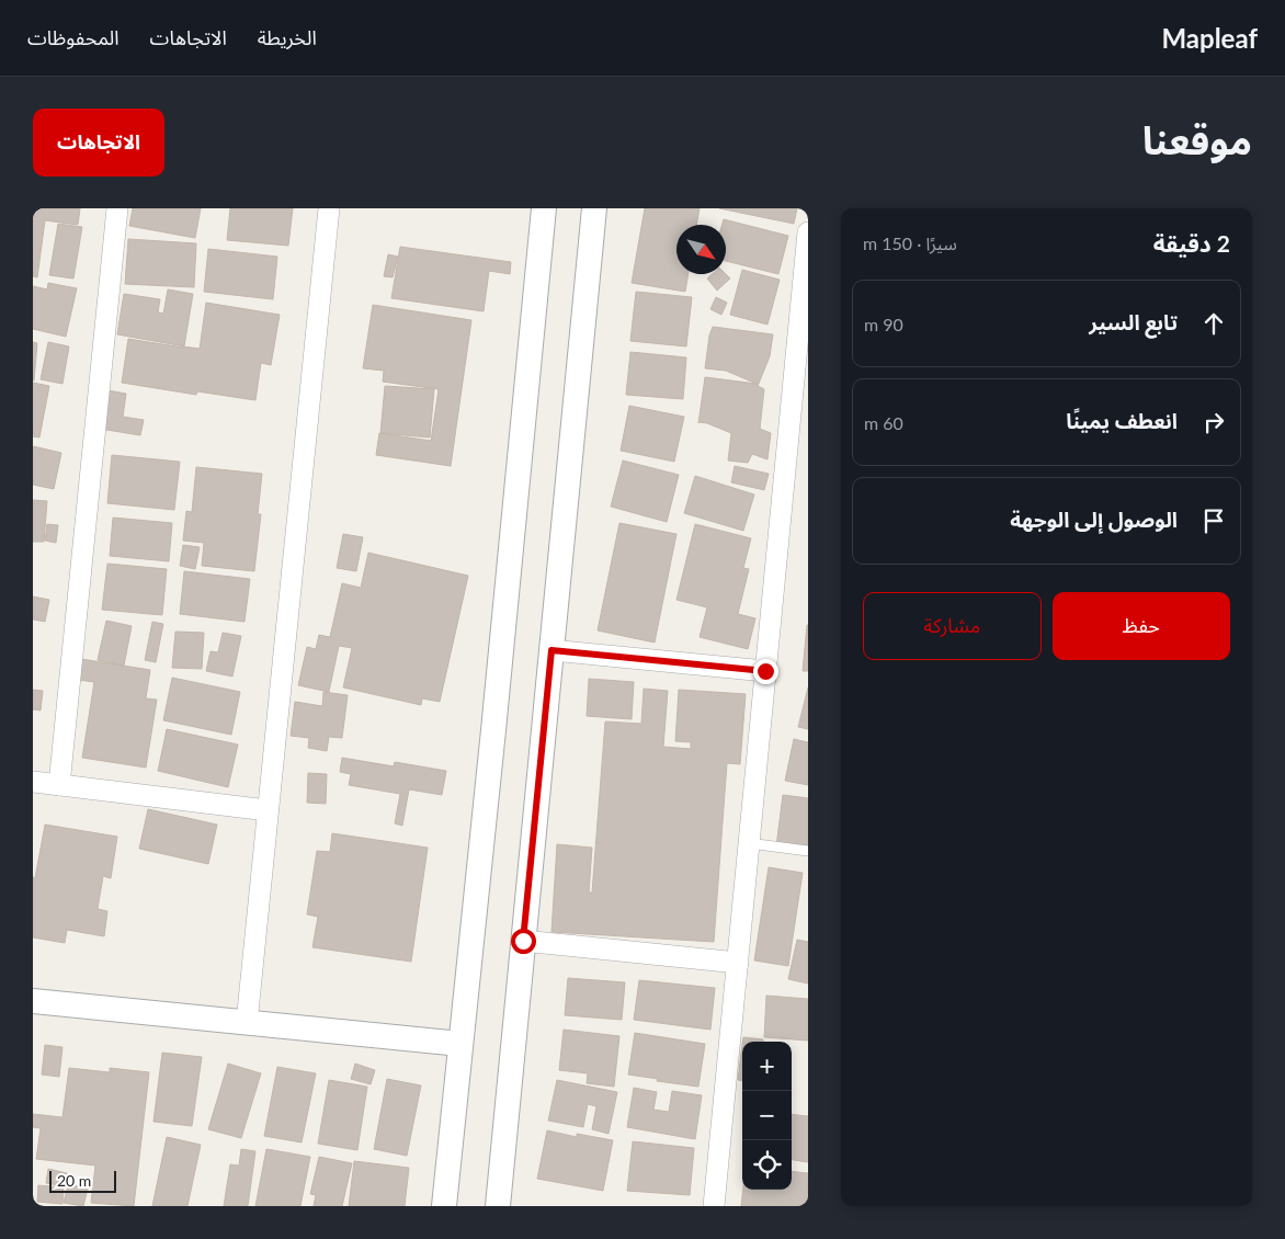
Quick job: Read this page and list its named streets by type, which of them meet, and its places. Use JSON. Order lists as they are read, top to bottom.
{
  "scale_bar": "20 m",
  "north": "bottom right",
  "page": {
    "header": "Mapleaf",
    "nav": ["الخريطة", "الاتجاهات", "المحفوظات"],
    "title": "موقعنا",
    "buttons": [
      "الاتجاهات",
      ["حفظ", "مشاركة"]
    ],
    "heading": ["2 دقيقة", "سيرًا · 150 m"],
    "list": [
      ["تابع السير", "90 m"],
      ["انعطف يمينًا", "60 m"],
      "الوصول إلى الوجهة"
    ],
    "map_buttons": ["+", "−"],
    "scale": "20 m"
  }
}
